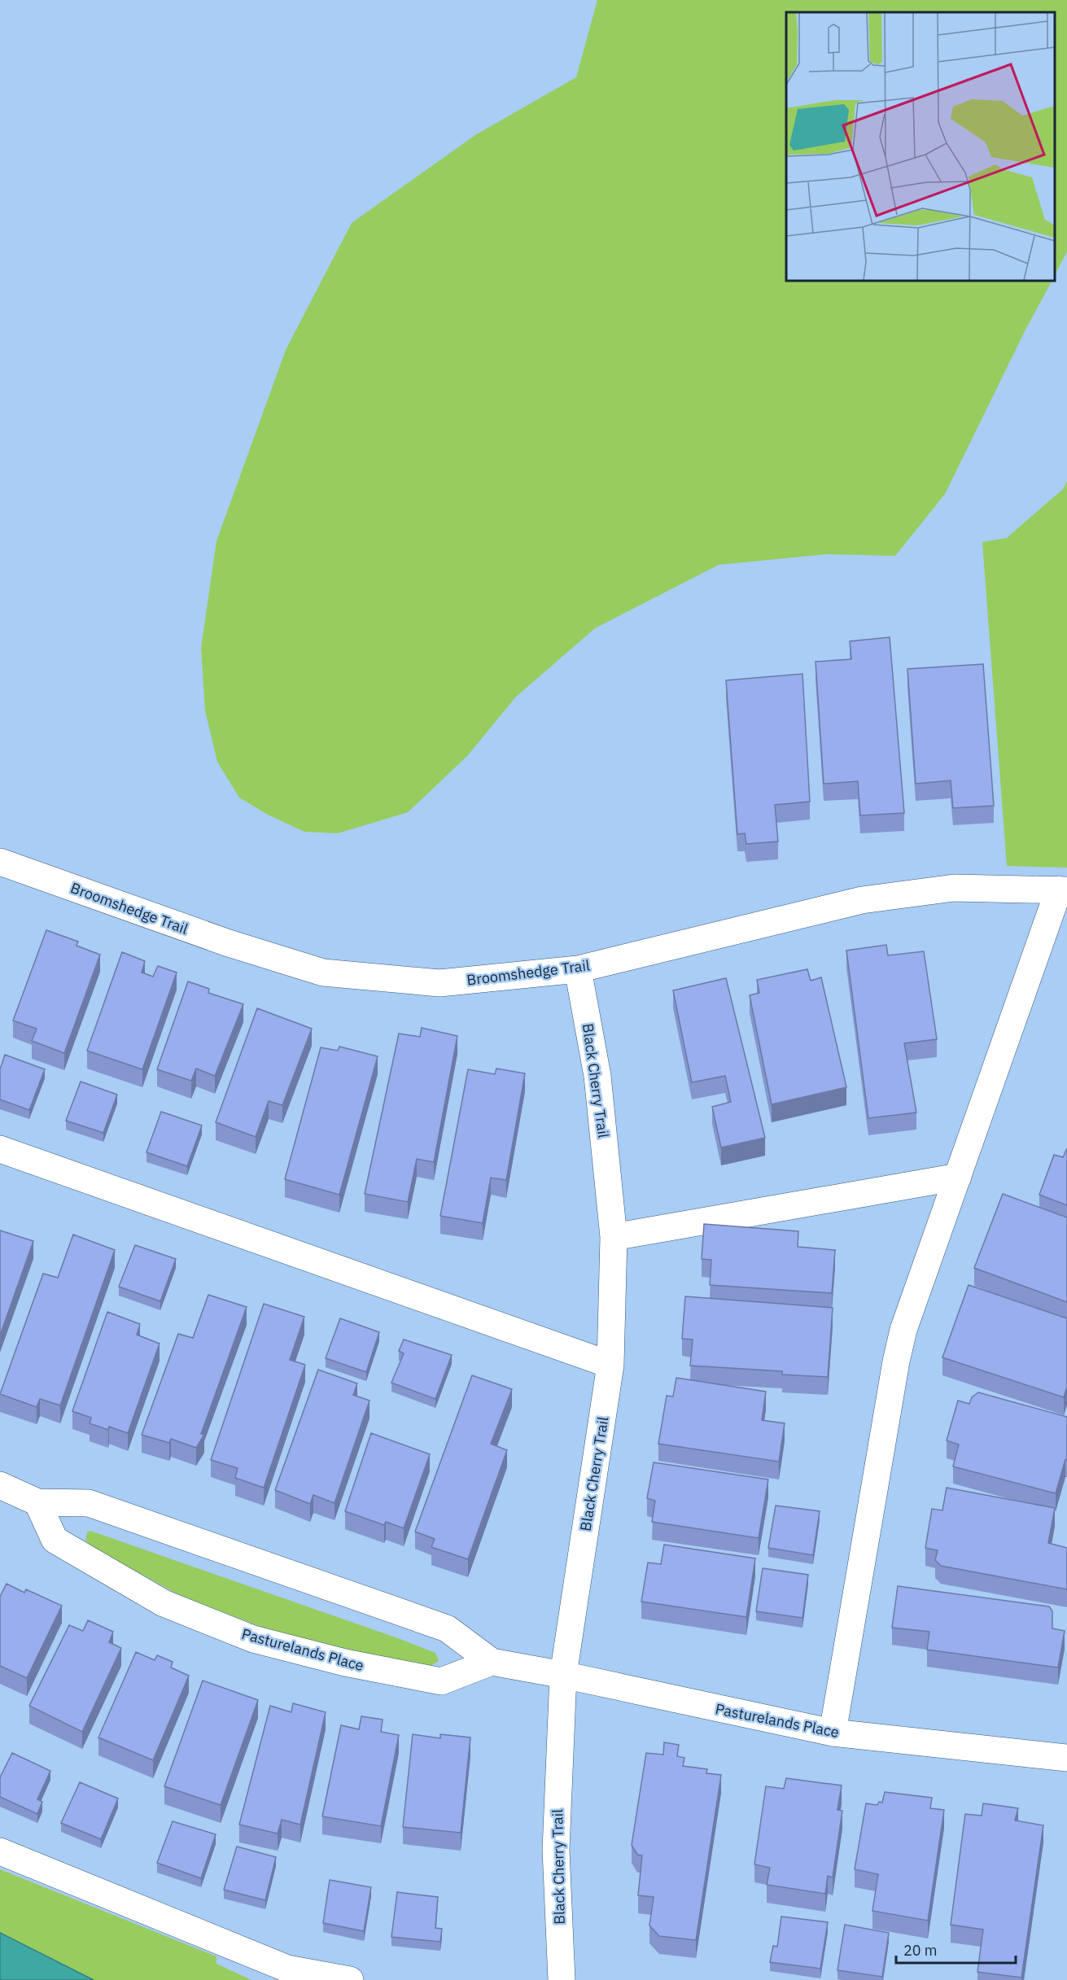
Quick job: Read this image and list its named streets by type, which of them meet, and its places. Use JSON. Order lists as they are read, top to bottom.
{
  "streets": {
    "street": ["Broomshedge Trail", "Black Cherry Trail", "Pasturelands Place"]
  },
  "crossings": [
    ["Broomshedge Trail", "Black Cherry Trail"],
    ["Black Cherry Trail", "Pasturelands Place"]
  ],
  "scale_bar": "20 m"
}
